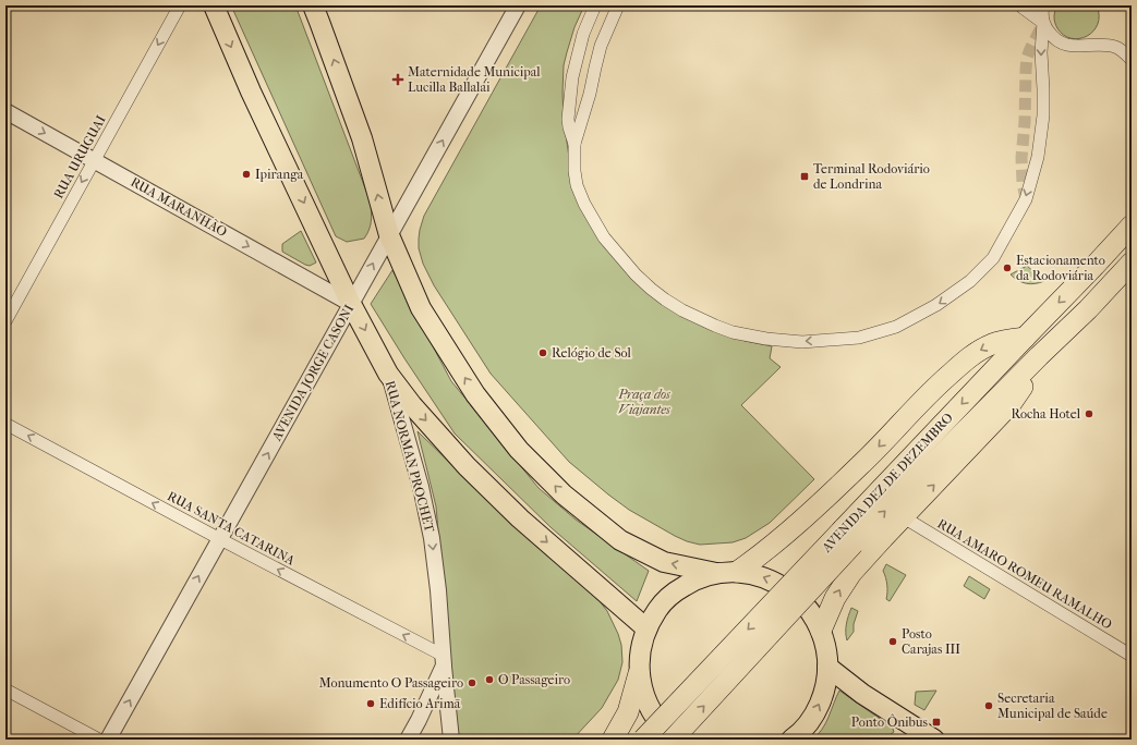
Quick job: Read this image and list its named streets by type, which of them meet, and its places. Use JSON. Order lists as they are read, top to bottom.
{
  "streets": {
    "highway": ["AVENIDA DEZ DE DEZEMBRO"],
    "street": [
      "RUA URUGUAI",
      "RUA MARANHÃO",
      "AVENIDA JORGE CASONI",
      "RUA NORMAN PROCHET",
      "RUA SANTA CATARINA",
      "RUA AMARO ROMEU RAMALHO"
    ]
  },
  "crossings": [
    ["RUA URUGUAI", "RUA MARANHÃO"],
    ["RUA MARANHÃO", "AVENIDA JORGE CASONI"],
    ["AVENIDA JORGE CASONI", "RUA SANTA CATARINA"],
    ["RUA NORMAN PROCHET", "RUA SANTA CATARINA"]
  ],
  "one_way": [
    "RUA URUGUAI",
    "RUA MARANHÃO",
    "AVENIDA JORGE CASONI",
    "RUA NORMAN PROCHET",
    "RUA SANTA CATARINA"
  ],
  "parks": ["Praça dos Viajantes"],
  "places": {
    "health": ["Maternidade Municipal Lucilla Ballalai"],
    "other": [
      "Ipiranga",
      "Estacionamento da Rodoviária",
      "Relógio de Sol",
      "Rocha Hotel",
      "Posto Carajas III",
      "O Passageiro",
      "Monumento O Passageiro",
      "Edifício Arimã",
      "Secretaria Municipal de Saúde"
    ],
    "transit": ["Terminal Rodoviário de Londrina", "Ponto Ônibus"]
  }
}
